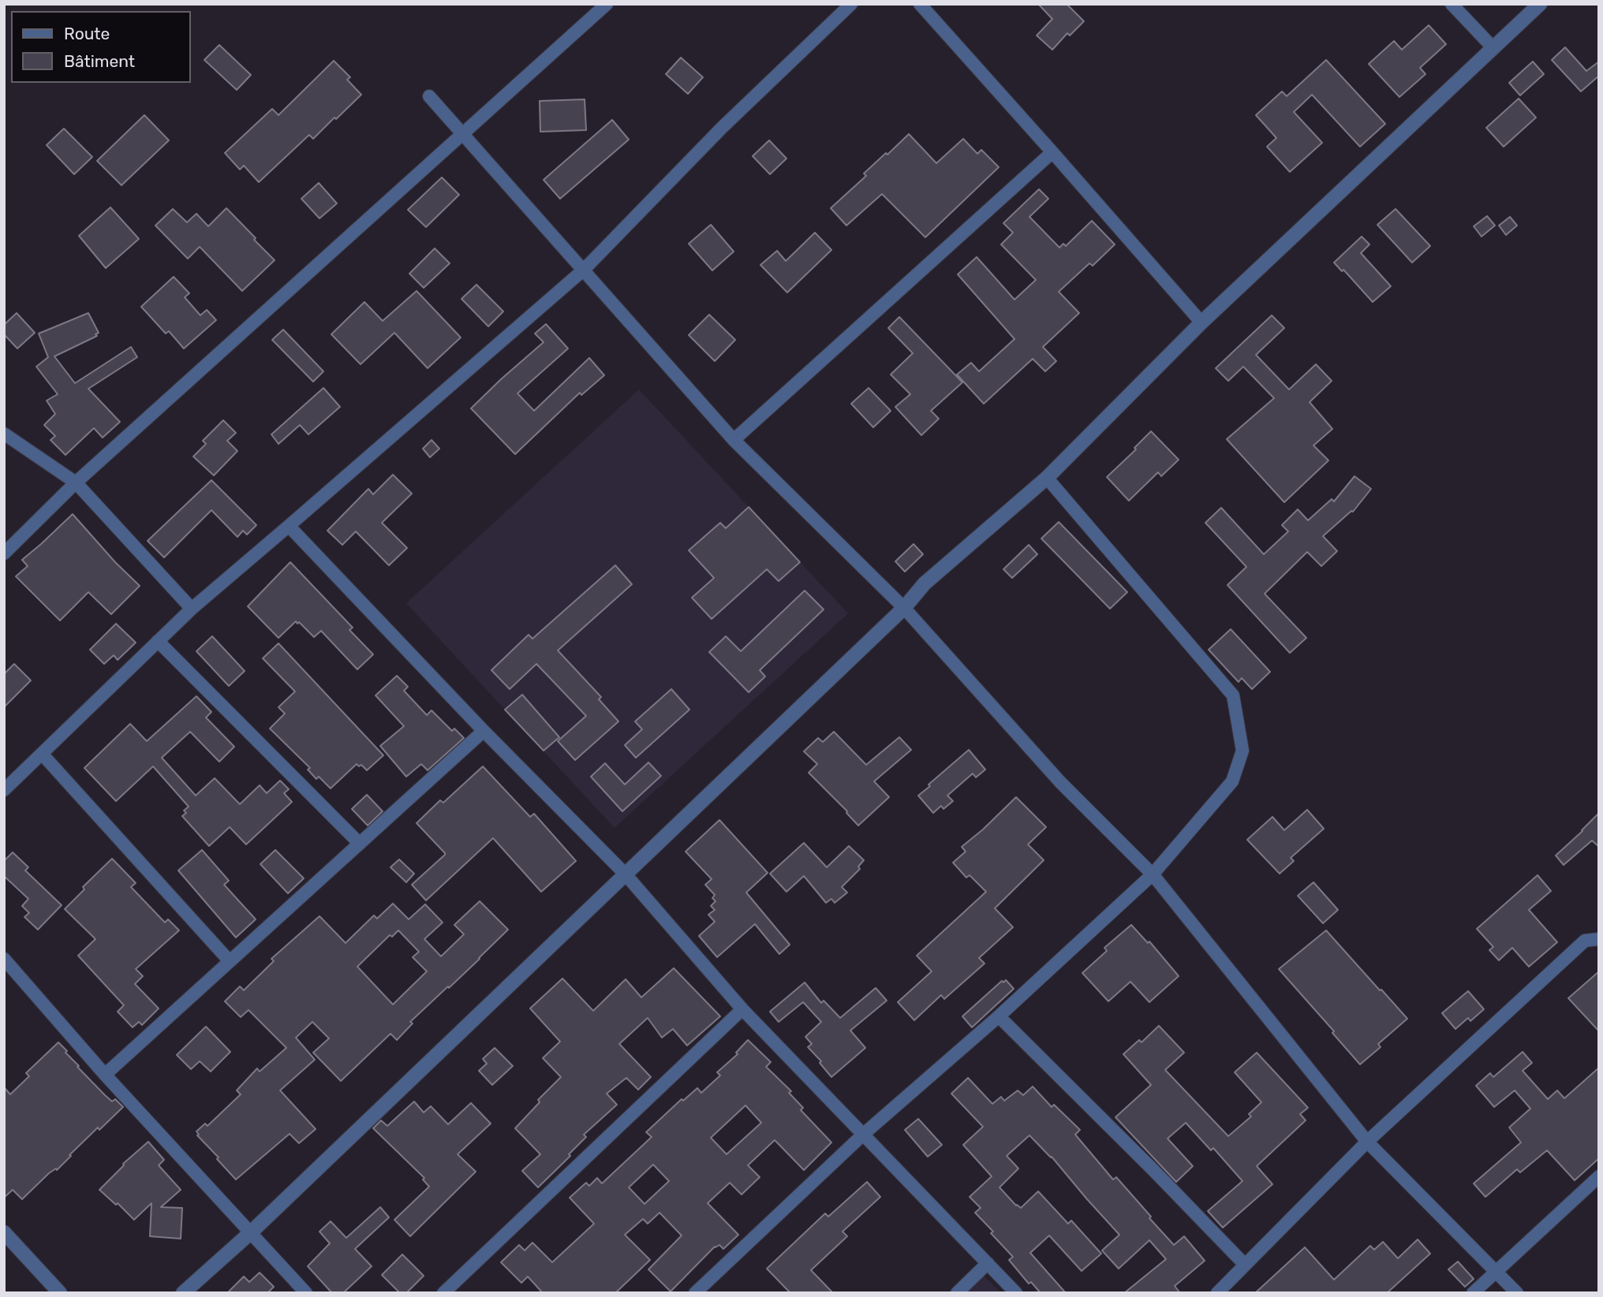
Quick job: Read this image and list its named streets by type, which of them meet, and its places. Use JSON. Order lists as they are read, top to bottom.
{
  "legend": ["Route", "Bâtiment"]
}
